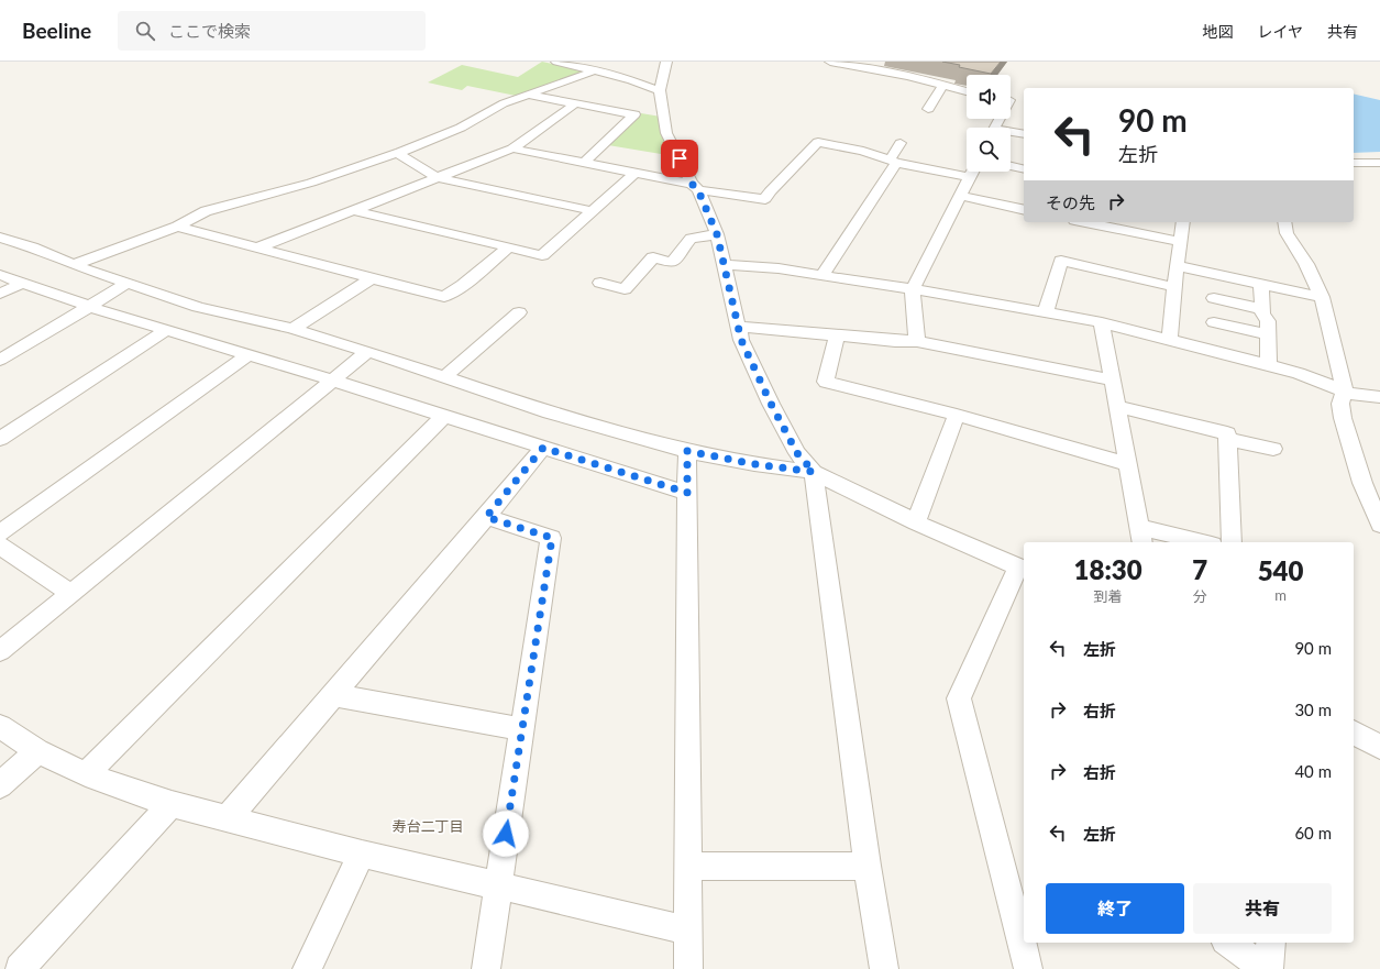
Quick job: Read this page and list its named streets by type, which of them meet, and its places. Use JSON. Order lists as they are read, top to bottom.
{
  "districts": ["寿台二丁目"],
  "page": {
    "header": "Beeline",
    "search": "ここで検索",
    "nav": ["地図", "レイヤ", "共有"],
    "turn": ["90 m", "左折"],
    "then": "その先",
    "eta": [
      "18:30",
      "到着",
      "7",
      "分",
      "540",
      "m"
    ],
    "list": [
      {
        "name": "左折",
        "value": "90 m"
      },
      {
        "name": "右折",
        "value": "30 m"
      },
      {
        "name": "右折",
        "value": "40 m"
      },
      {
        "name": "左折",
        "value": "60 m"
      }
    ],
    "buttons": ["終了", "共有"]
  }
}
